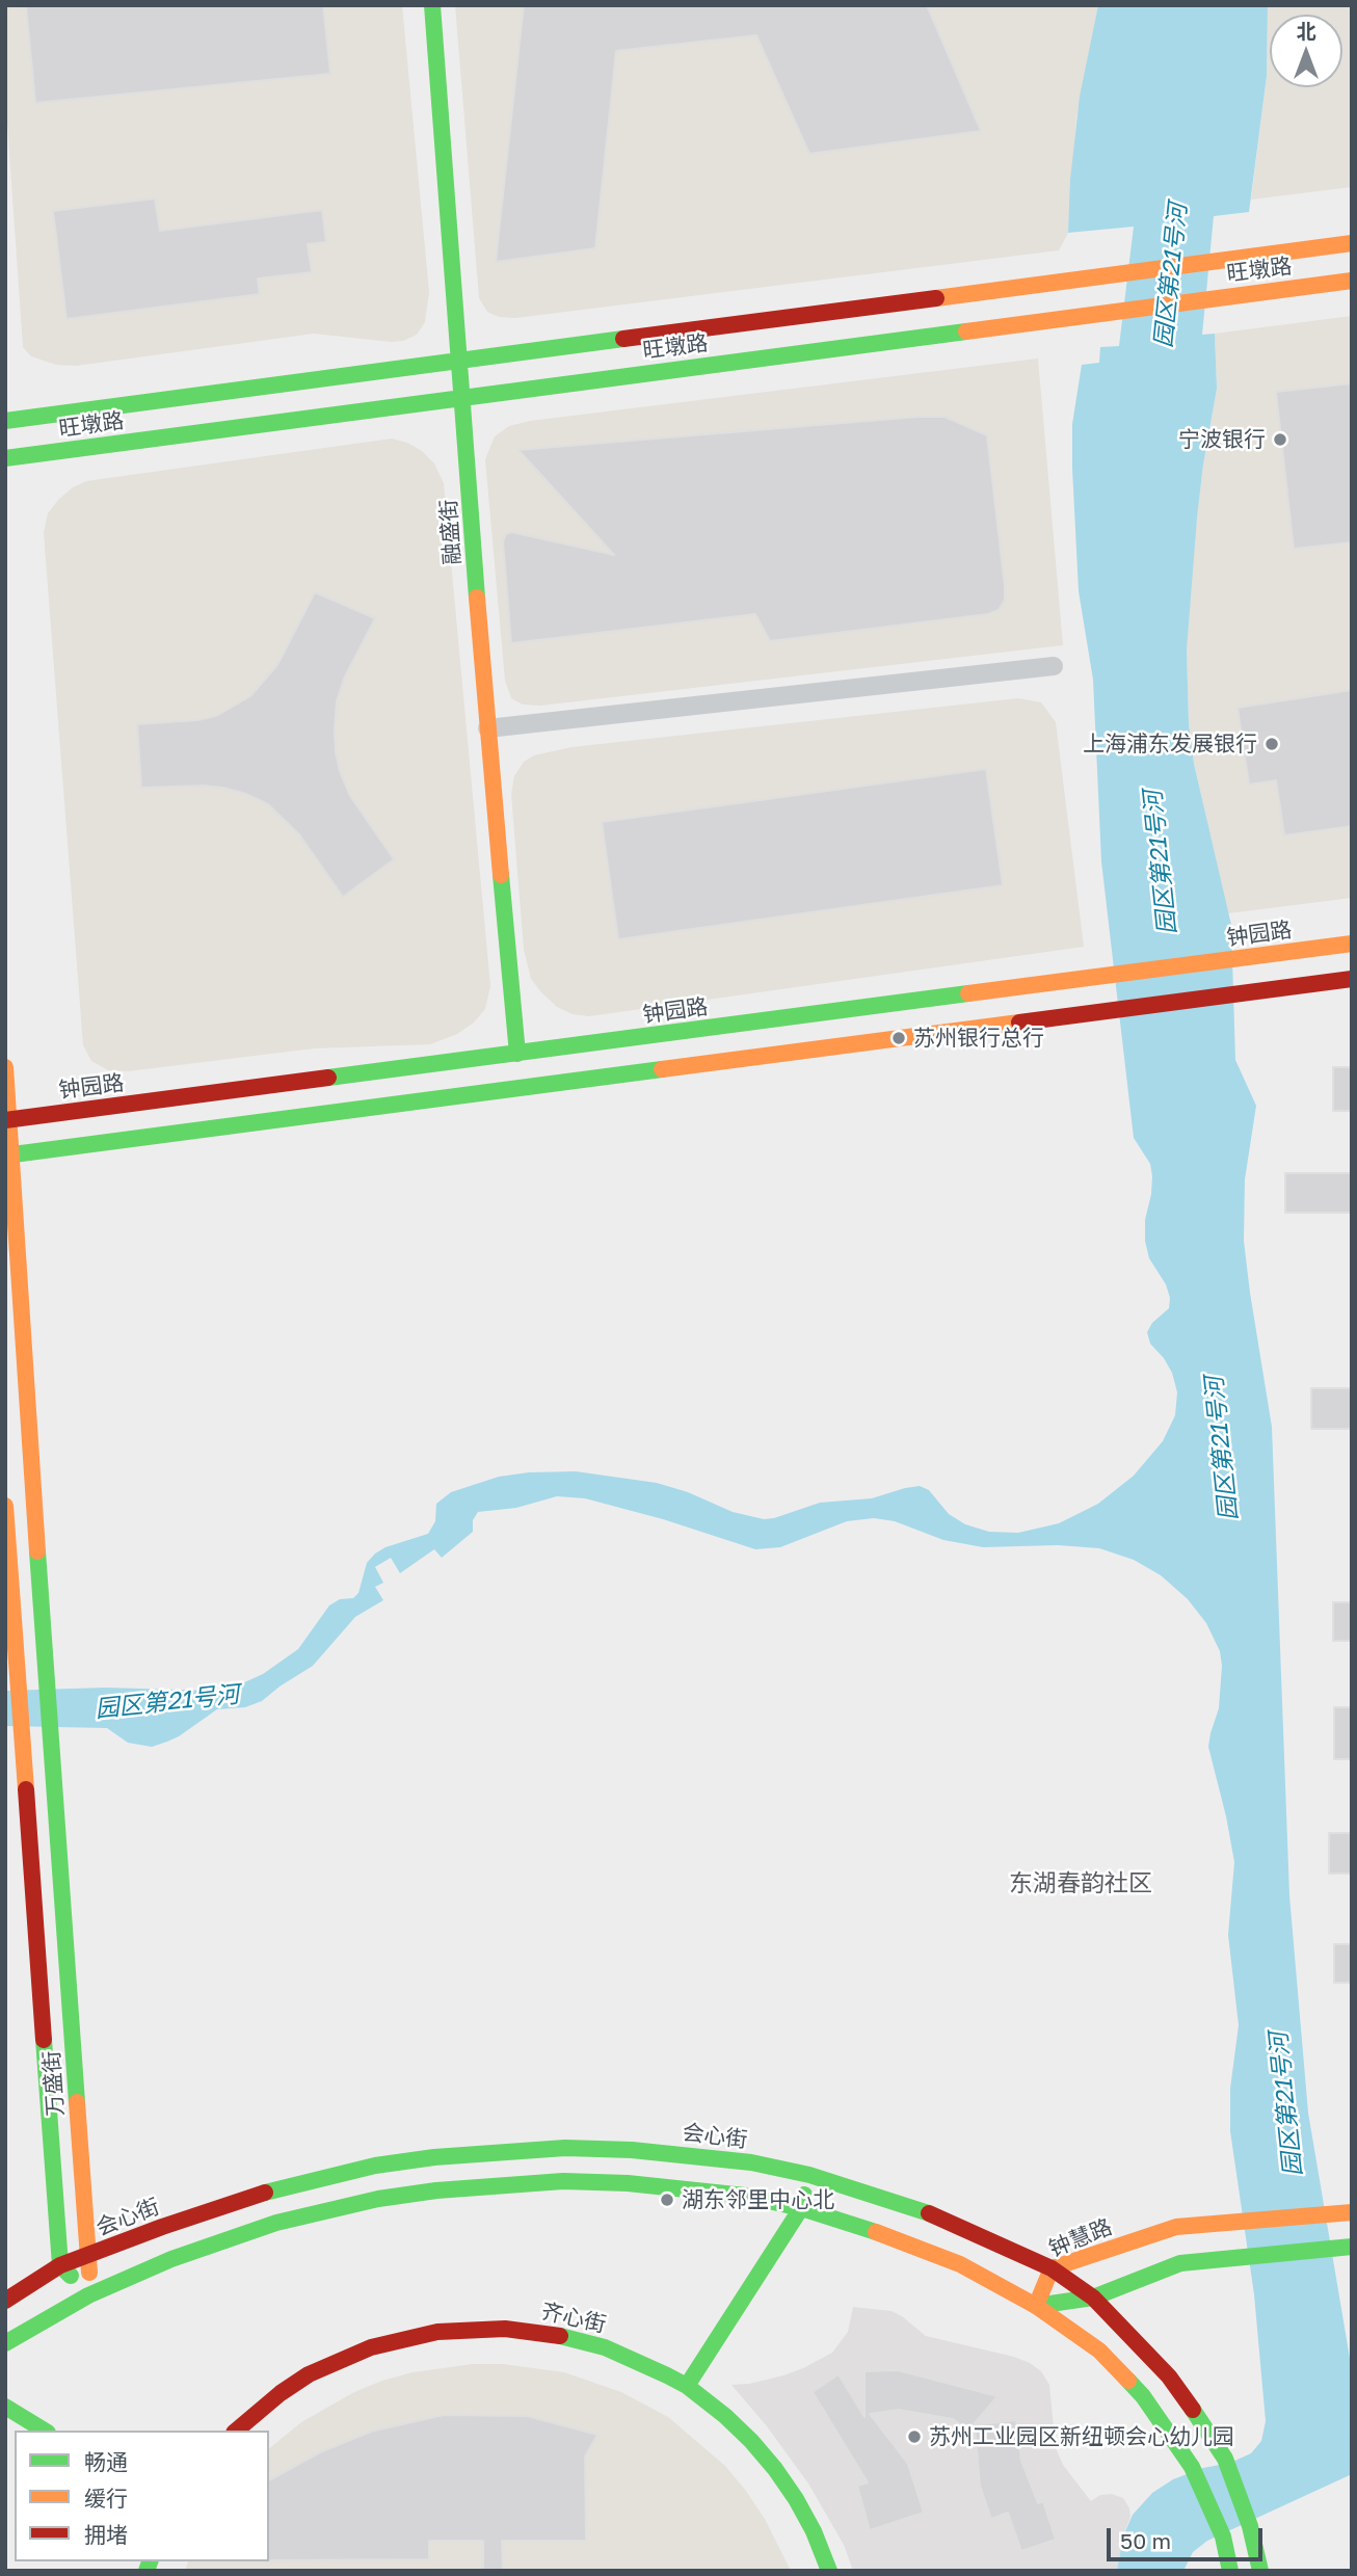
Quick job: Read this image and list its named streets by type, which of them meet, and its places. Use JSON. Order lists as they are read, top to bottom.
{
  "streets": {
    "main road": [
      "旺墩路",
      "融盛街",
      "钟园路",
      "万盛街",
      "会心街",
      "钟慧路",
      "齐心街"
    ]
  },
  "crossings": [
    ["旺墩路", "融盛街"],
    ["融盛街", "钟园路"],
    ["钟园路", "万盛街"],
    ["万盛街", "会心街"],
    ["会心街", "钟慧路"]
  ],
  "districts": ["东湖春韵社区"],
  "water": ["园区第21号河"],
  "places": [
    "宁波银行",
    "上海浦东发展银行",
    "苏州银行总行",
    "湖东邻里中心北",
    "苏州工业园区新纽顿会心幼儿园"
  ],
  "legend": ["畅通", "缓行", "拥堵"],
  "scale_bar": "50 m",
  "north": "top"
}
